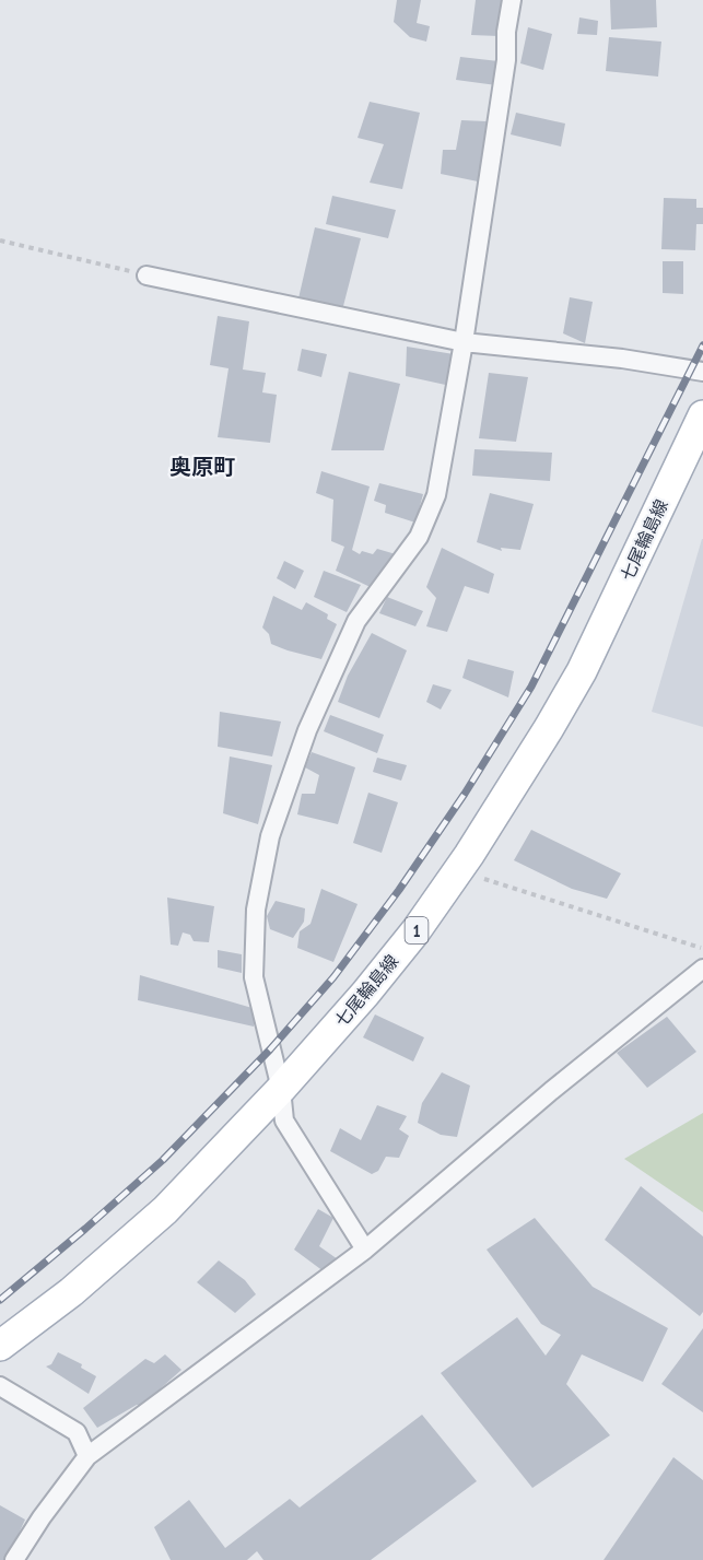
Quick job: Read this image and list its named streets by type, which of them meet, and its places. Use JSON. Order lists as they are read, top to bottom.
{
  "streets": {
    "main road": ["七尾輪島線", "1"]
  },
  "districts": ["奥原町"]
}
